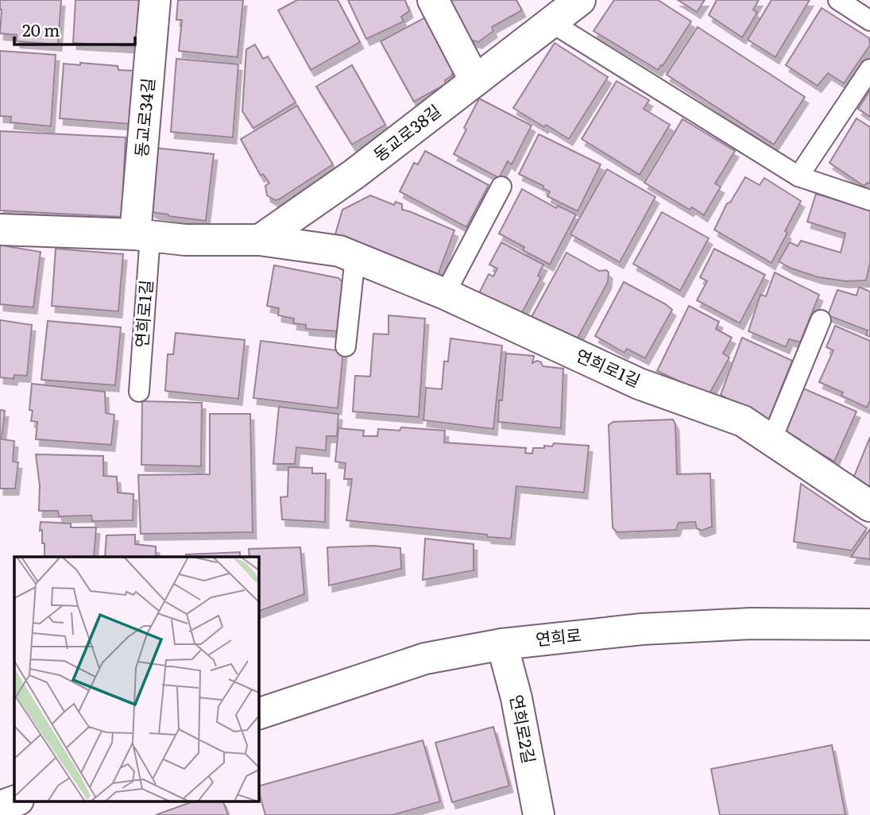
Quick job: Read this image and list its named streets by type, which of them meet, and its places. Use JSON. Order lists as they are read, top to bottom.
{
  "streets": {
    "street": [
      "동교로34길",
      "동교로38길",
      "연희로1길",
      "연희로",
      "연희로2길"
    ]
  },
  "crossings": [
    ["동교로34길", "연희로1길"],
    ["동교로38길", "연희로1길"],
    ["연희로", "연희로2길"]
  ],
  "scale_bar": "20 m"
}
